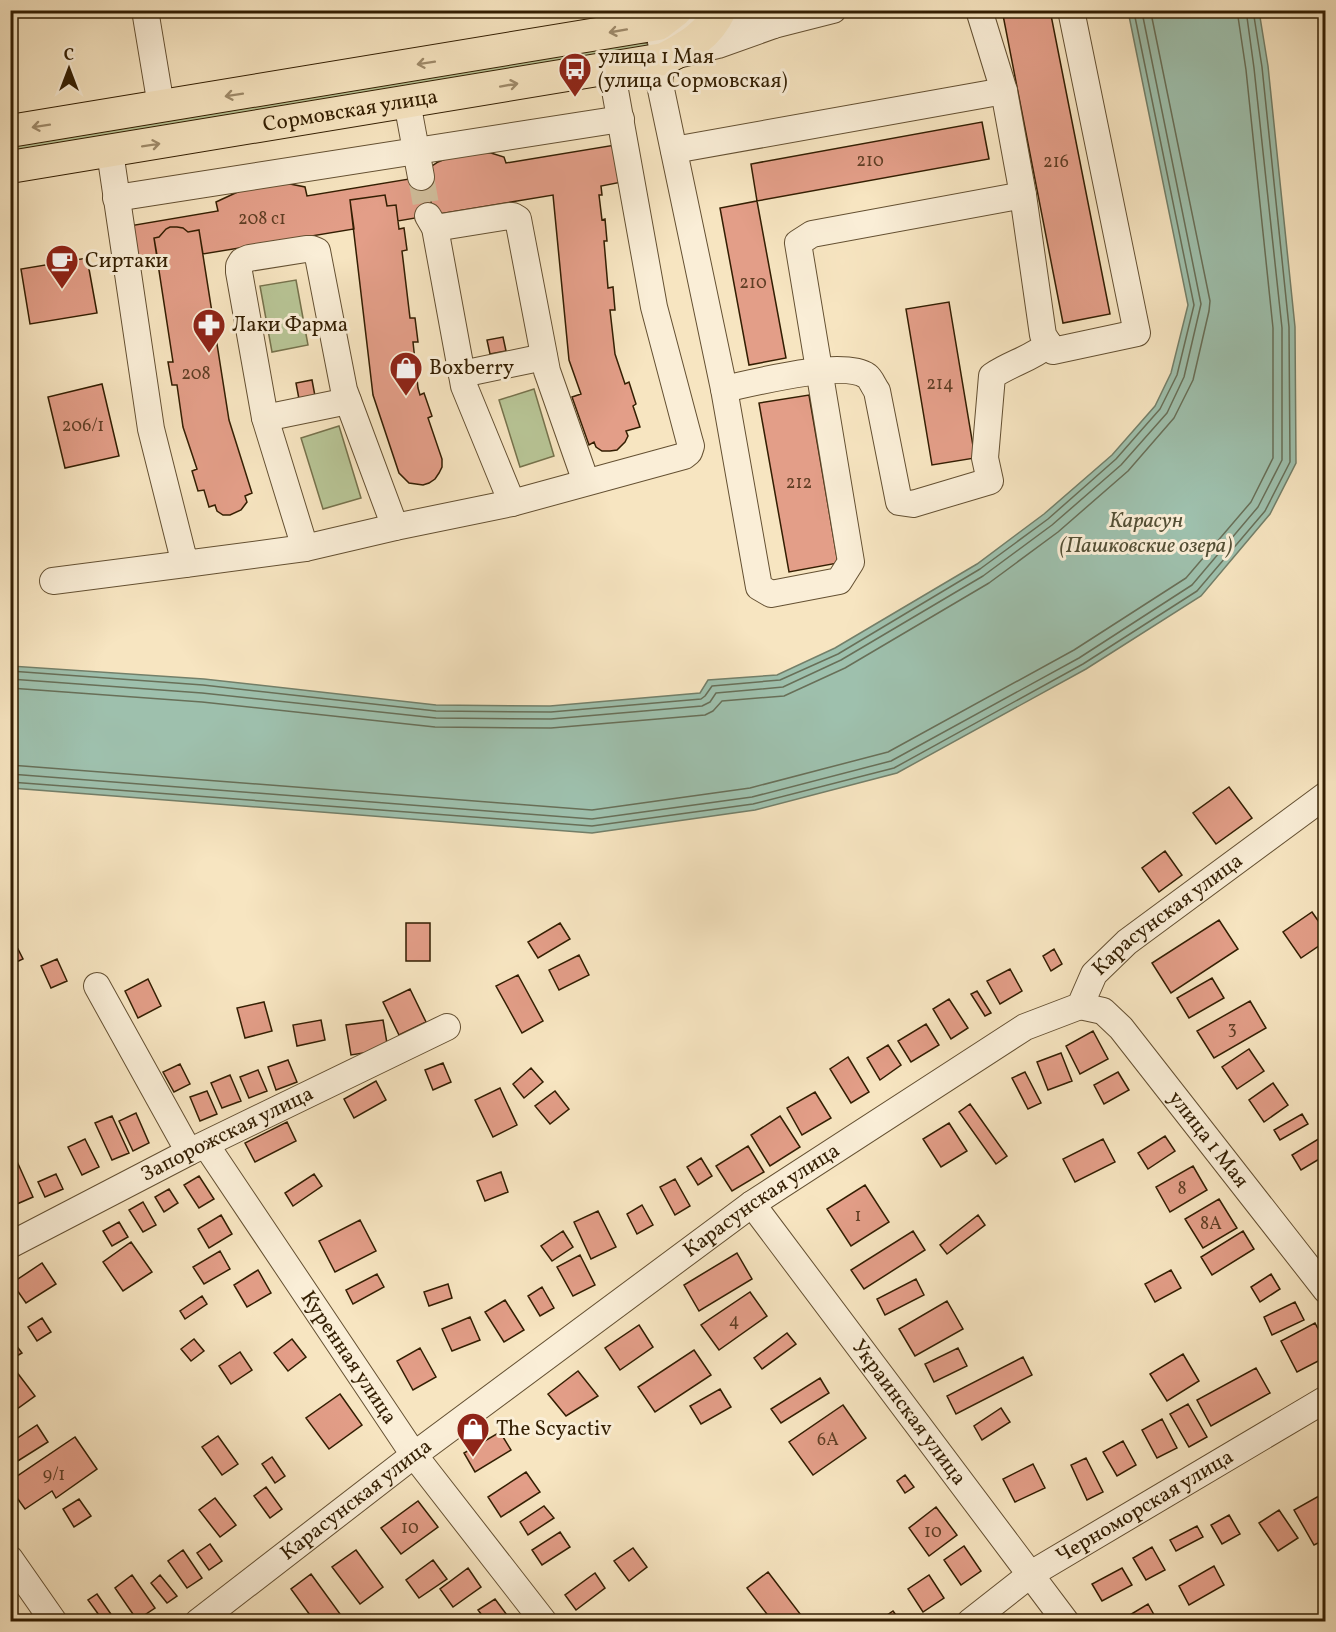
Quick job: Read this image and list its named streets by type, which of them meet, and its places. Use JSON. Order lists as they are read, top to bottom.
{
  "streets": {
    "main road": ["Сормовская улица"],
    "street": [
      "Карасунская улица",
      "Запорожская улица",
      "улица 1 Мая",
      "Куренная улица",
      "Украинская улица",
      "Черноморская улица"
    ]
  },
  "crossings": [
    ["Карасунская улица", "улица 1 Мая"],
    ["Карасунская улица", "Куренная улица"],
    ["Карасунская улица", "Украинская улица"],
    ["Запорожская улица", "Куренная улица"],
    ["Украинская улица", "Черноморская улица"]
  ],
  "water": ["Карасун (Пашковские озера)"],
  "places": {
    "bus stop": ["улица 1 Мая (улица Сормовская)"],
    "cafe": ["Сиртаки"],
    "pharmacy": ["Лаки Фарма"],
    "shop": ["Boxberry", "The Scyactiv"]
  },
  "house_numbers": [
    "210",
    "216",
    "208 с1",
    "210",
    "208",
    "214",
    "206/1",
    "212",
    "3",
    "8",
    "1",
    "8А",
    "4",
    "6А",
    "9/1",
    "10",
    "10"
  ],
  "north": "top"
}
